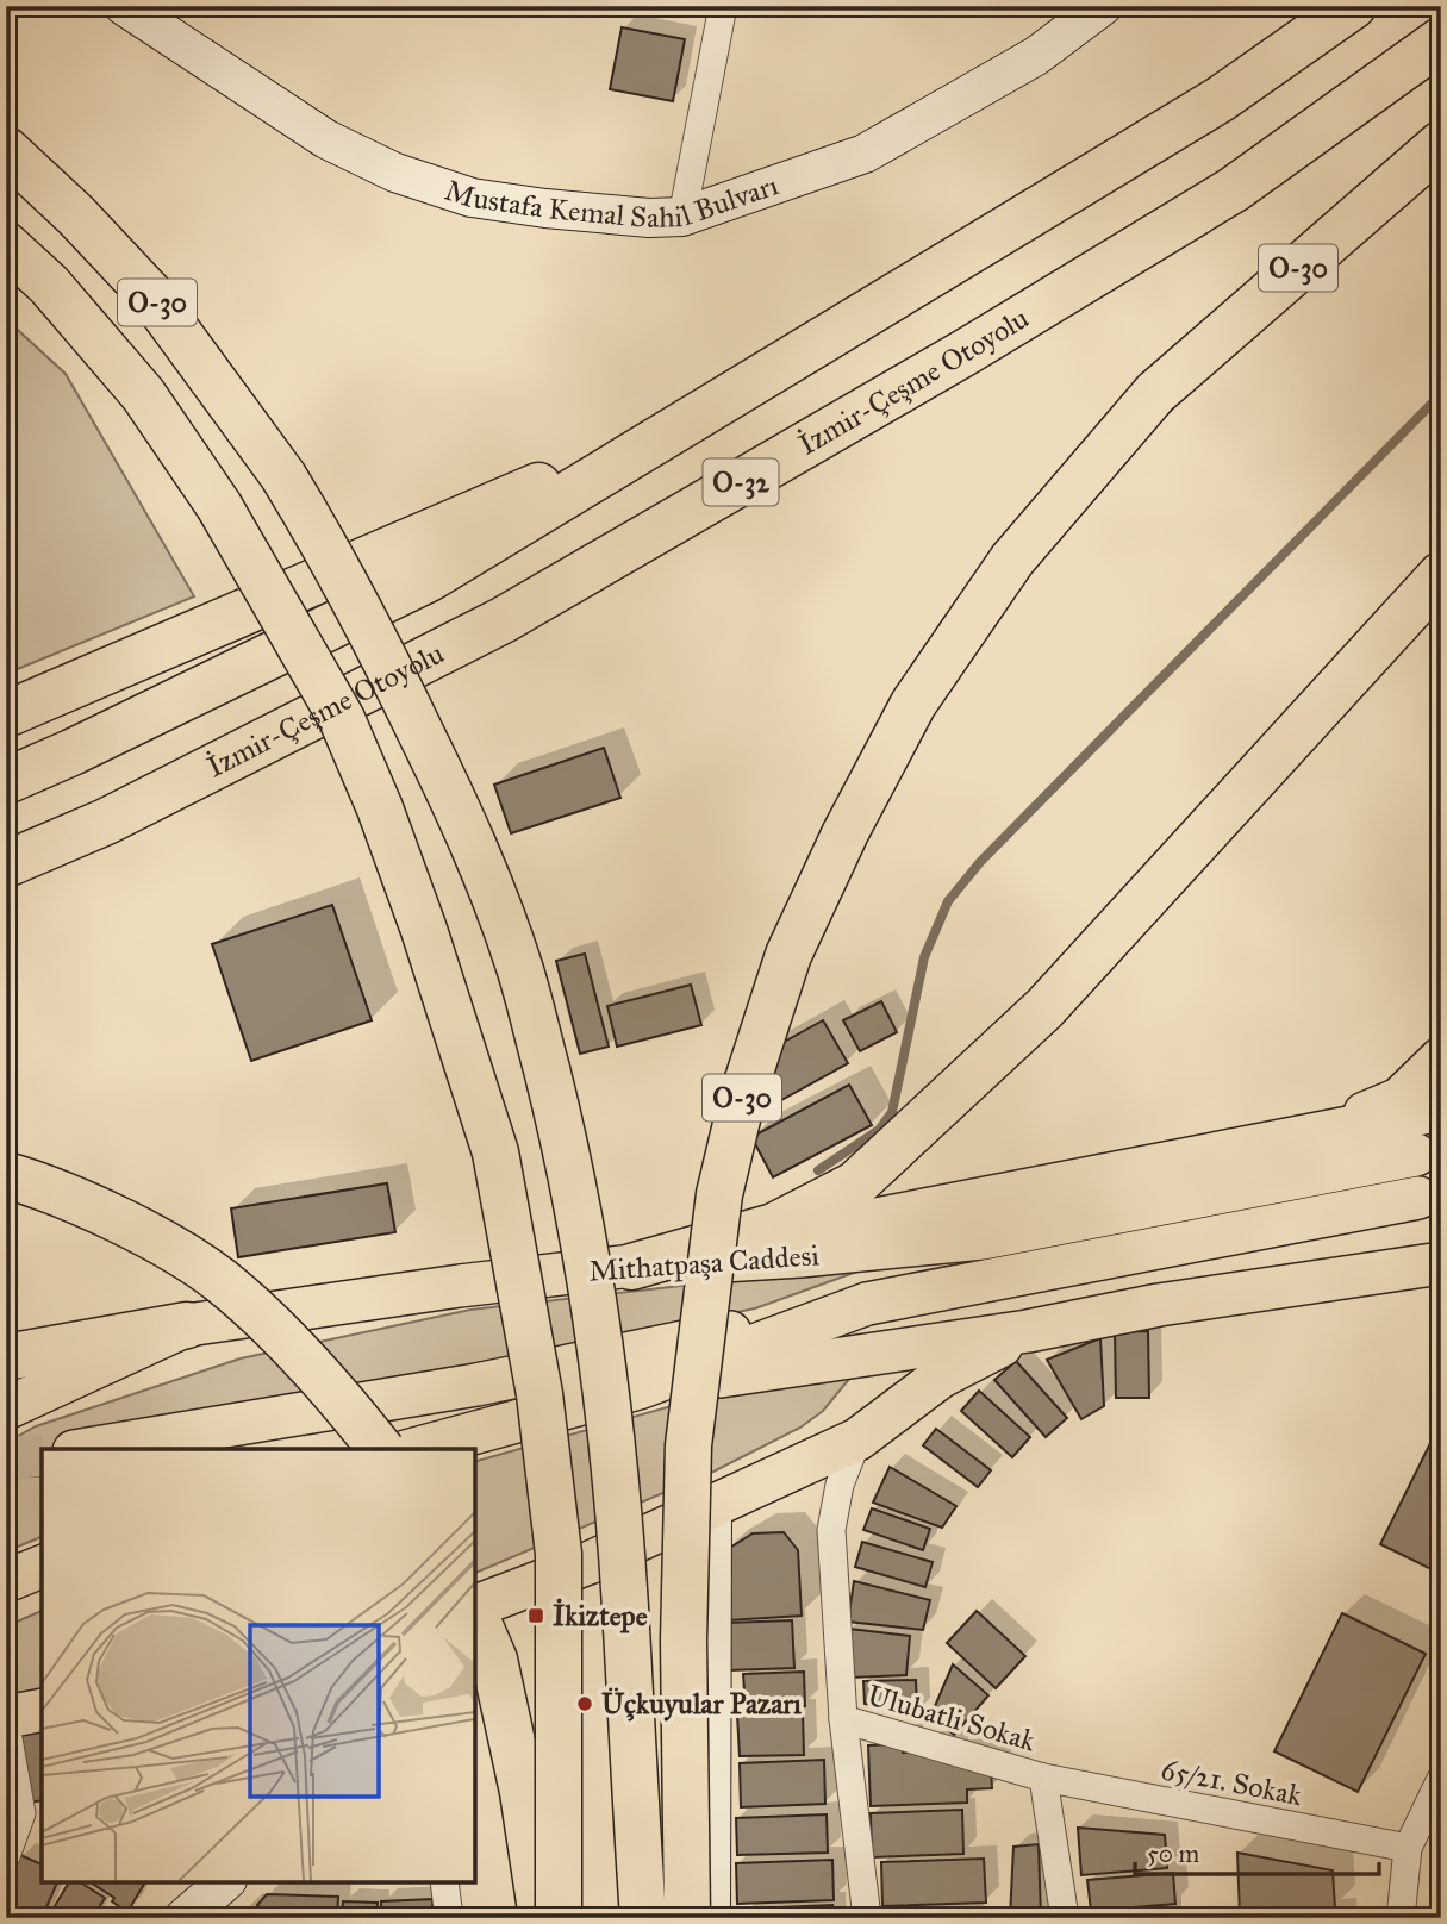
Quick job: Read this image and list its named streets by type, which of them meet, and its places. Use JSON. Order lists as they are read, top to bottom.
{
  "streets": {
    "highway": ["O-30", "İzmir-Çeşme Otoyolu", "O-32"],
    "main road": ["Mustafa Kemal Sahil Bulvarı", "Mithatpaşa Caddesi"],
    "street": ["Ulubatli Sokak", "65/21. Sokak"]
  },
  "crossings": [
    ["Ulubatli Sokak", "65/21. Sokak"]
  ],
  "places": {
    "transit": ["İkiztepe"],
    "other": ["Üçkuyular Pazarı"]
  },
  "scale_bar": "50 m"
}
